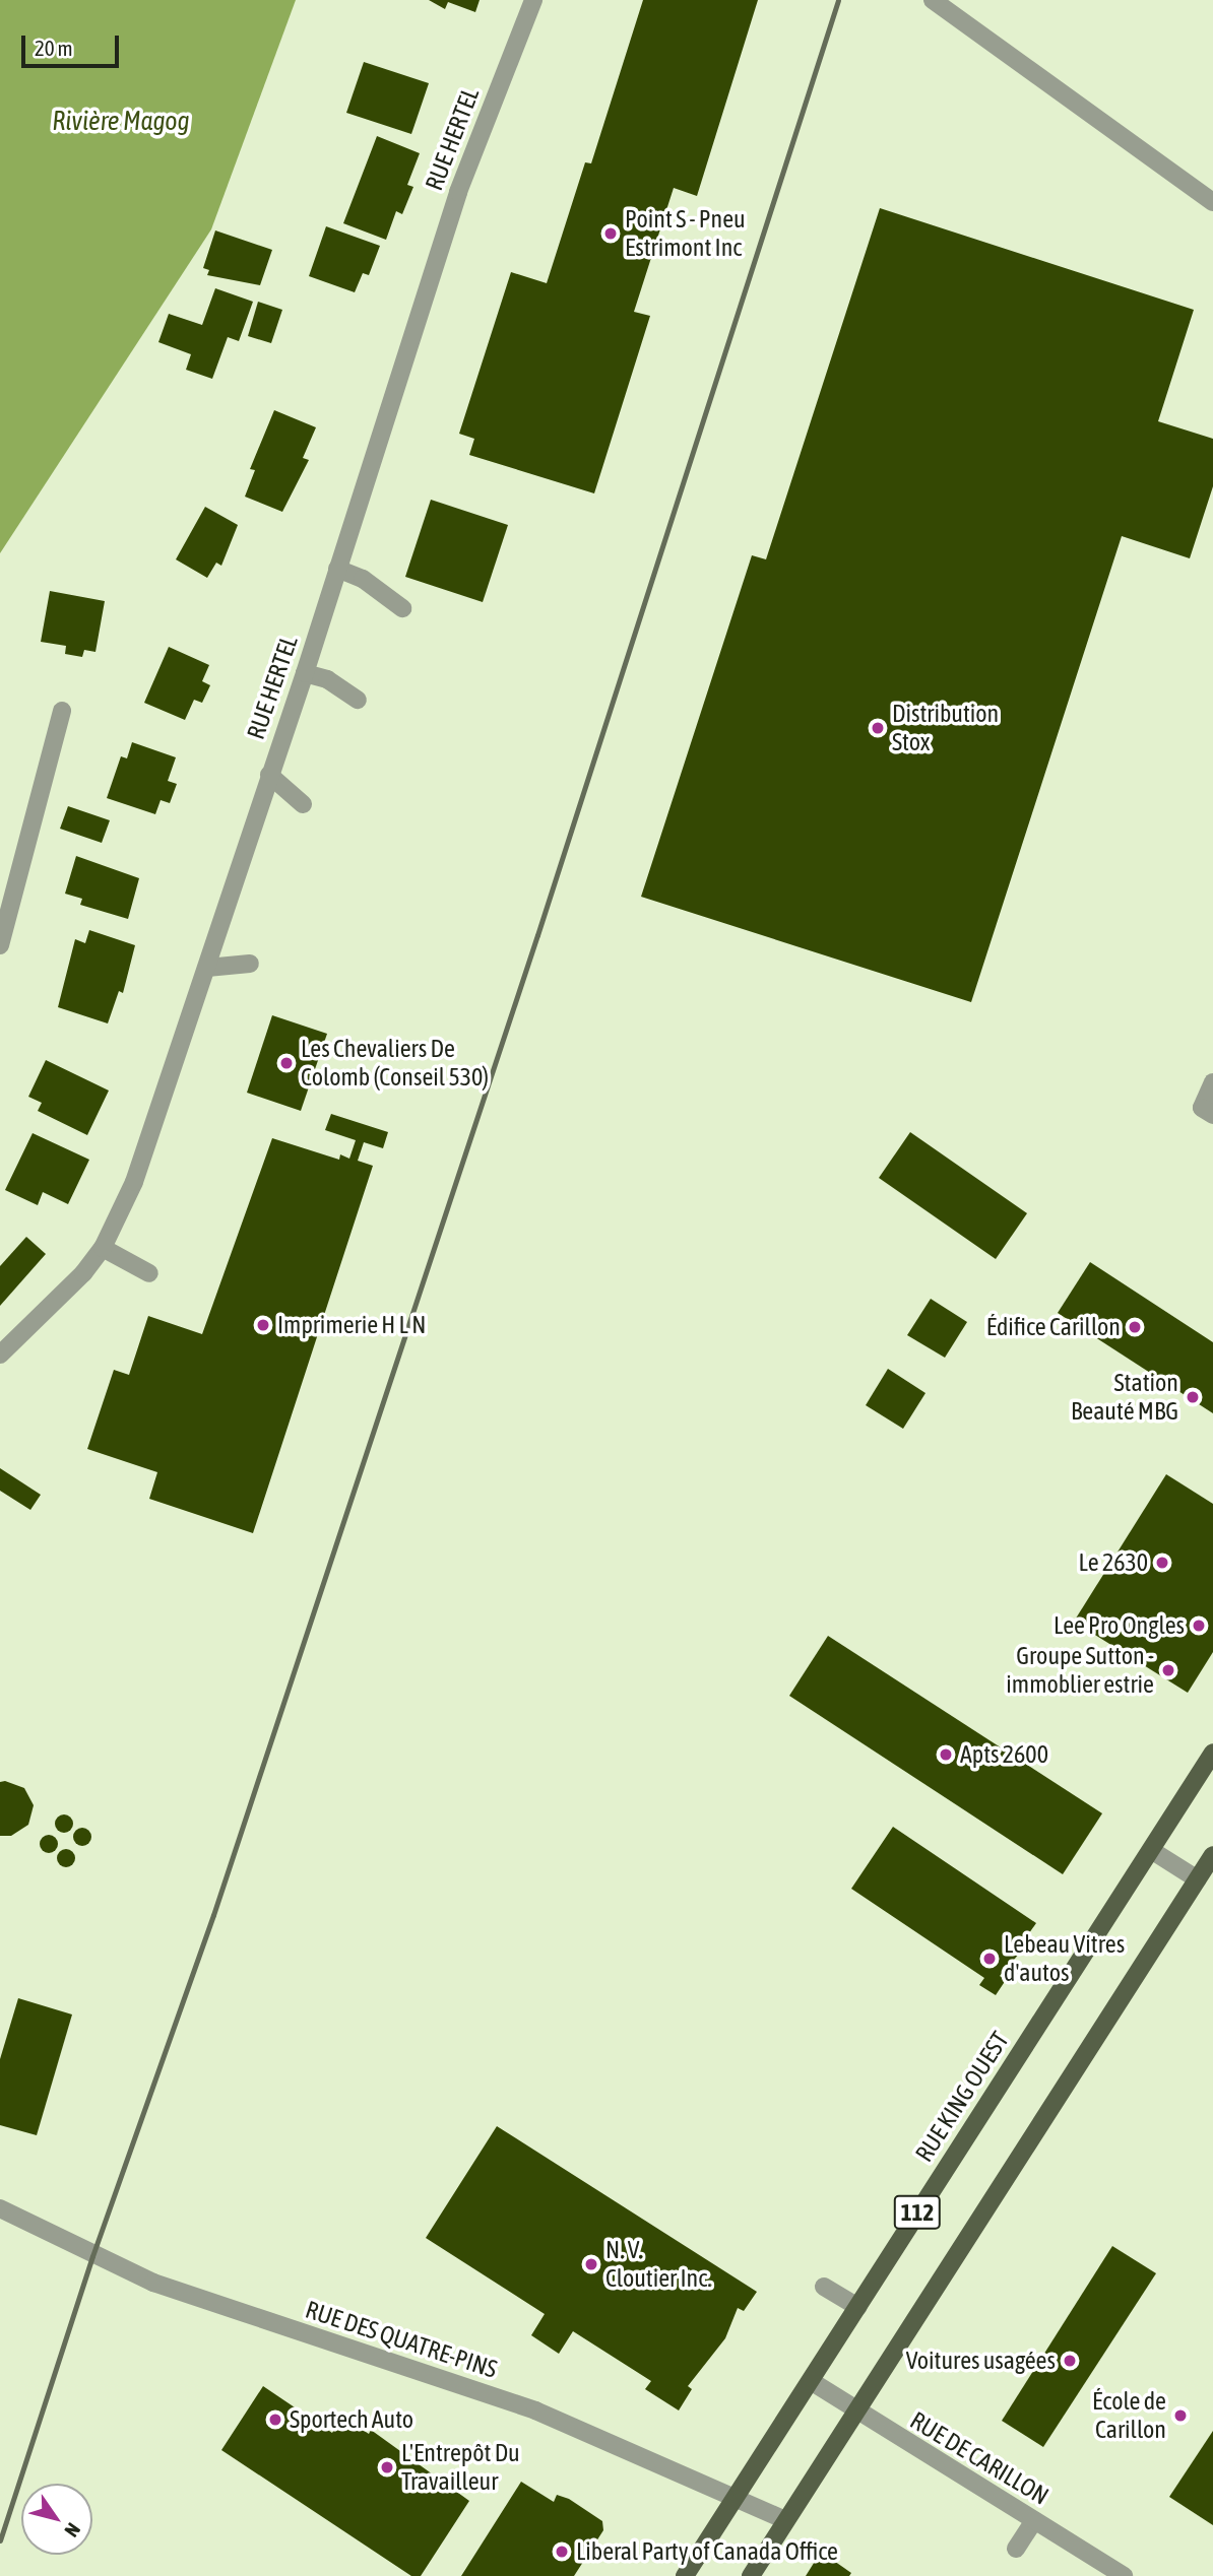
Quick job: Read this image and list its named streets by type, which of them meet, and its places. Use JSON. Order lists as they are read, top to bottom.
{
  "streets": {
    "main road": ["RUE KING OUEST", "112"],
    "street": ["RUE HERTEL", "RUE DES QUATRE-PINS", "RUE DE CARILLON"]
  },
  "crossings": [
    ["RUE KING OUEST", "RUE DES QUATRE-PINS"],
    ["RUE KING OUEST", "RUE DE CARILLON"],
    ["112", "RUE DES QUATRE-PINS"],
    ["112", "RUE DE CARILLON"]
  ],
  "water": ["Rivière Magog"],
  "places": [
    "Point S - Pneu Estrimont Inc",
    "Distribution Stox",
    "Les Chevaliers De Colomb (Conseil 530)",
    "Imprimerie H L N",
    "Édifice Carillon",
    "Station Beauté MBG",
    "Le 2630",
    "Lee Pro Ongles",
    "Groupe Sutton - immoblier estrie",
    "Apts 2600",
    "Lebeau Vitres d'autos",
    "N. V. Cloutier Inc.",
    "Voitures usagées",
    "École de Carillon",
    "Sportech Auto",
    "L'Entrepôt Du Travailleur",
    "Liberal Party of Canada Office"
  ],
  "scale_bar": "20 m",
  "north": "bottom right"
}
